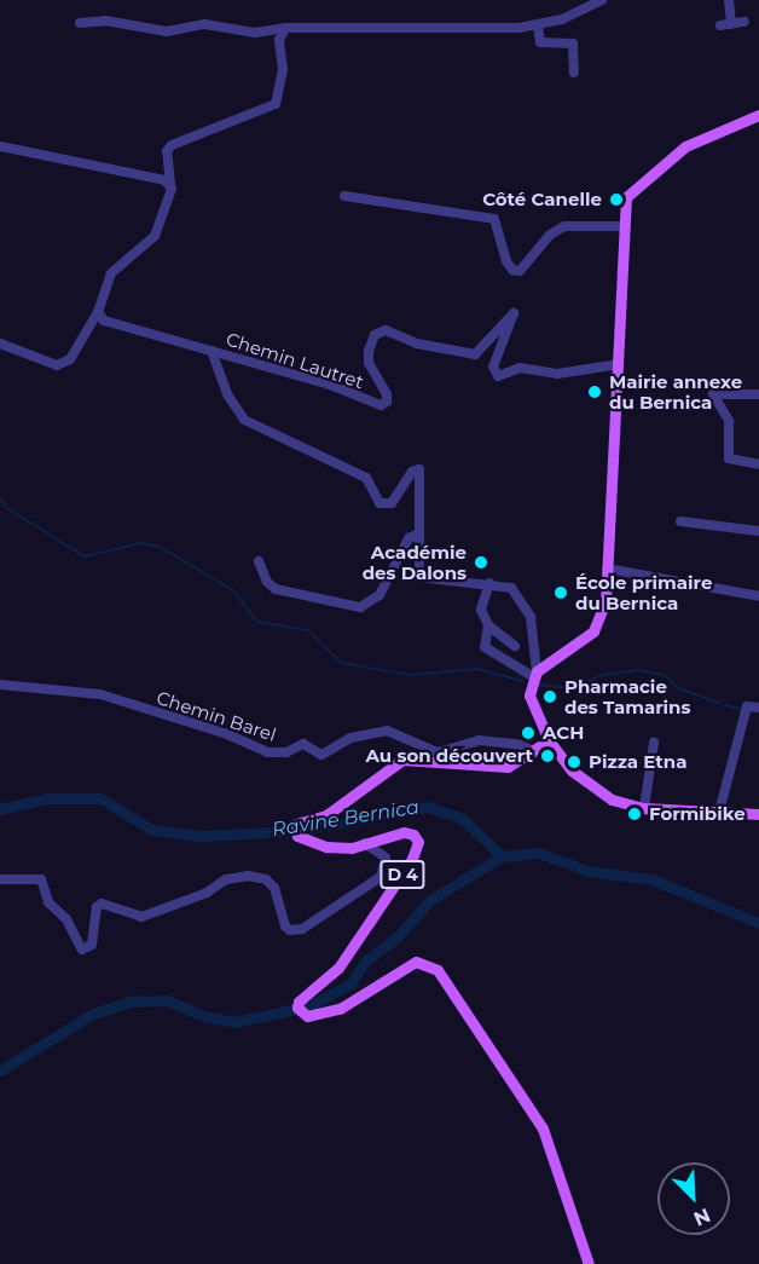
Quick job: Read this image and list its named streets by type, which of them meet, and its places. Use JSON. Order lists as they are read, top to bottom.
{
  "streets": {
    "main road": ["D 4"],
    "street": ["Chemin Lautret", "Chemin Barel"]
  },
  "crossings": [
    ["Chemin Barel", "D 4"]
  ],
  "water": ["Ravine Bernica"],
  "places": [
    "Côté Canelle",
    "Mairie annexe du Bernica",
    "Académie des Dalons",
    "École primaire du Bernica",
    "Pharmacie des Tamarins",
    "ACH",
    "Au son découvert",
    "Pizza Etna",
    "Formibike"
  ],
  "north": "bottom right"
}
